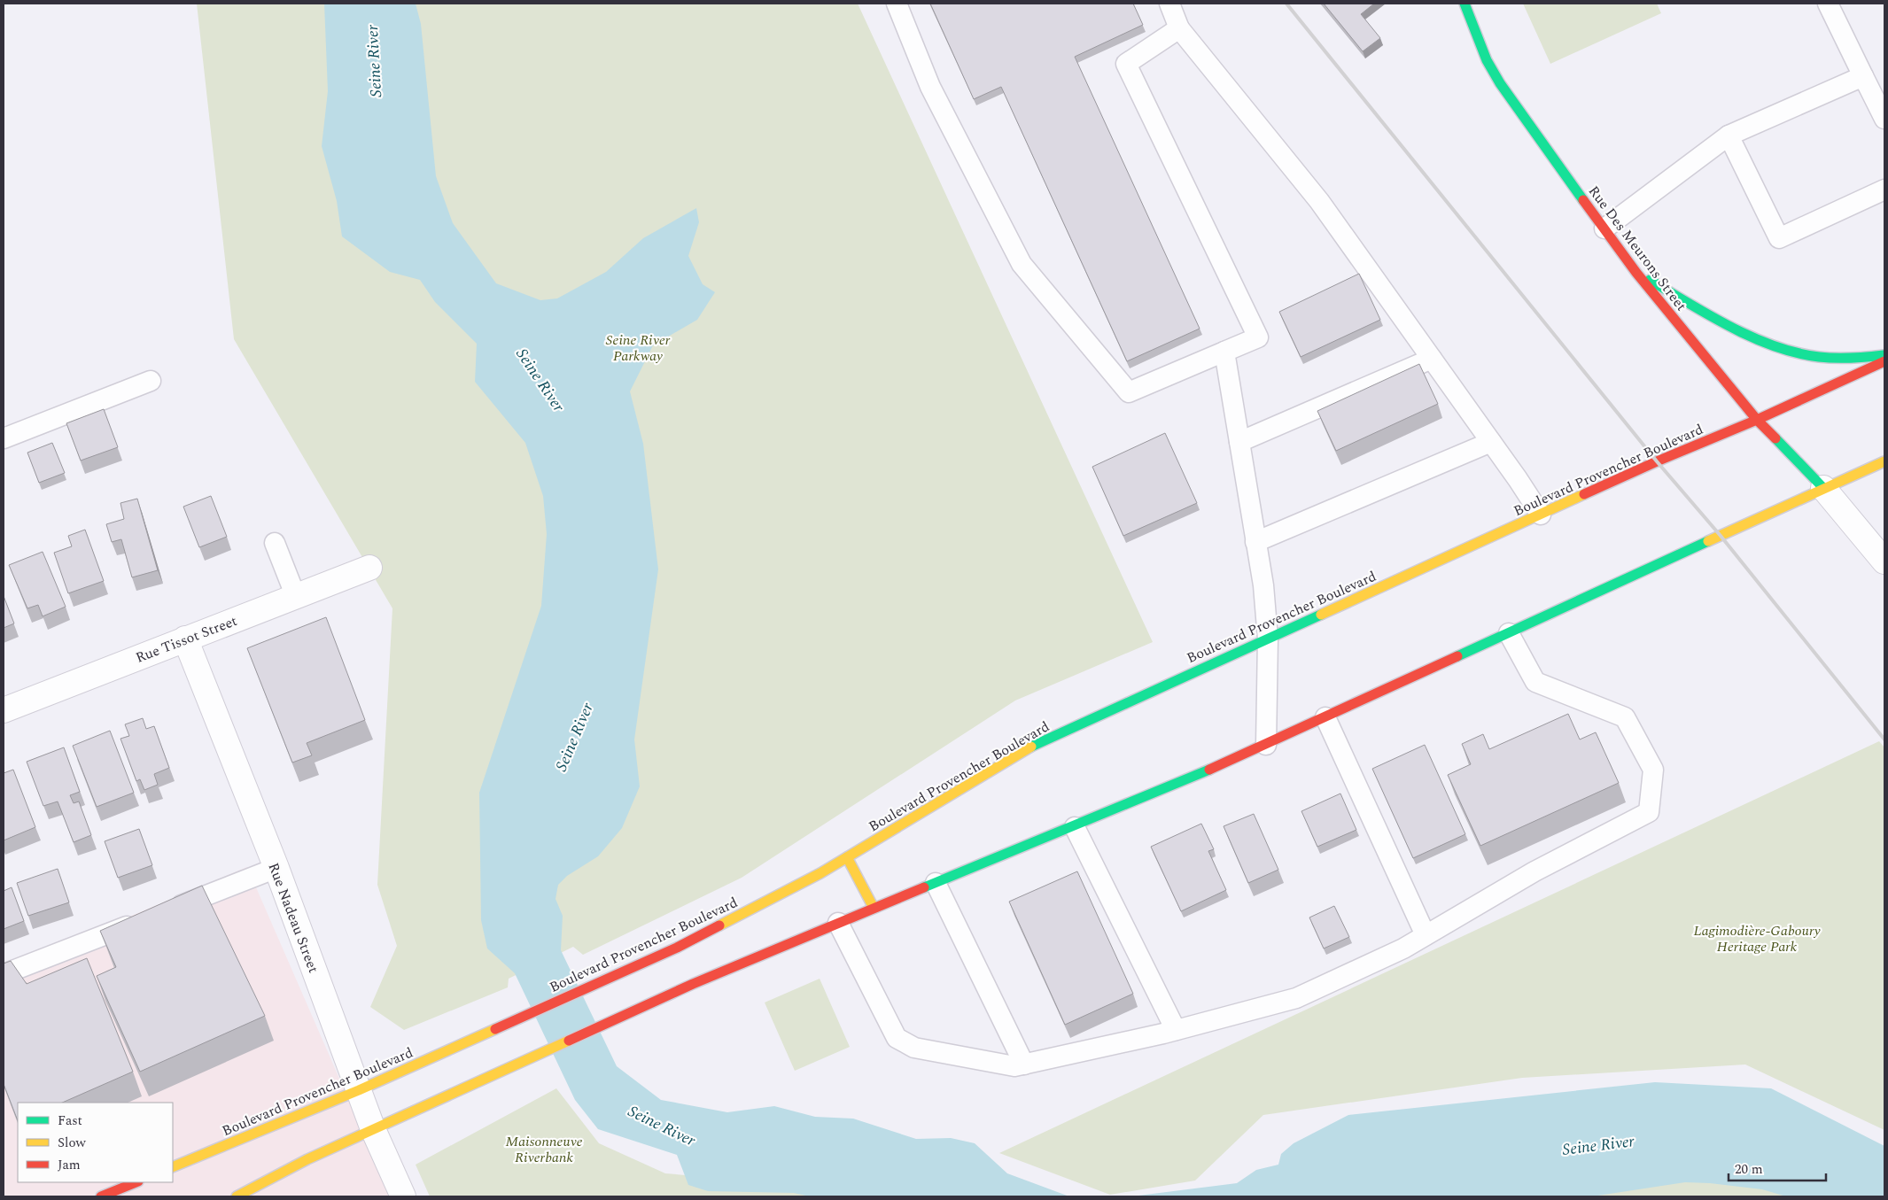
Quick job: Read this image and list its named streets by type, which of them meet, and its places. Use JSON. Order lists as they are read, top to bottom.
{
  "streets": {
    "main road": ["Rue Des Meurons Street", "Boulevard Provencher Boulevard"],
    "street": ["Rue Tissot Street", "Rue Nadeau Street"]
  },
  "crossings": [
    ["Rue Des Meurons Street", "Boulevard Provencher Boulevard"],
    ["Boulevard Provencher Boulevard", "Rue Nadeau Street"],
    ["Rue Tissot Street", "Rue Nadeau Street"]
  ],
  "water": ["Seine River"],
  "parks": ["Seine River Parkway", "Lagimodière-Gaboury Heritage Park", "Maisonneuve Riverbank"],
  "legend": ["Fast", "Slow", "Jam"],
  "scale_bar": "20 m"
}
